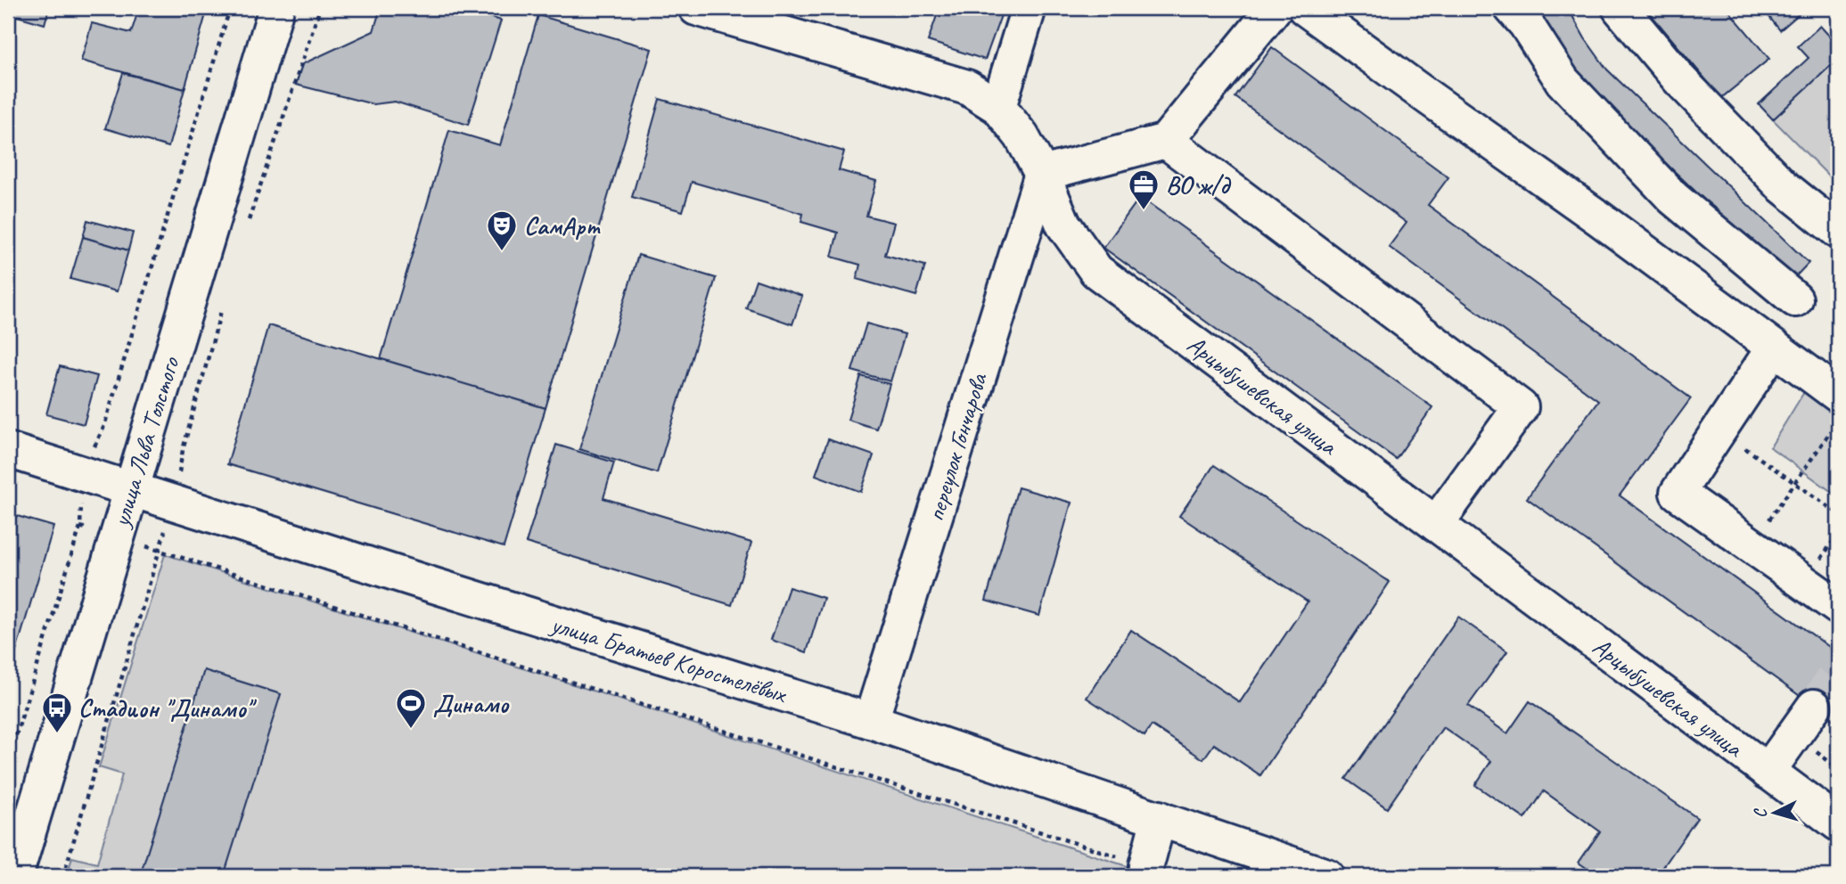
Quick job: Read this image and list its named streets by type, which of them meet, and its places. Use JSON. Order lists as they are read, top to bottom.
{
  "streets": {
    "street": [
      "Арцыбушевская улица",
      "улица Льва Толстого",
      "переулок Гончарова",
      "улица Братьев Коростелёвых"
    ]
  },
  "crossings": [
    ["Арцыбушевская улица", "переулок Гончарова"],
    ["улица Льва Толстого", "улица Братьев Коростелёвых"],
    ["переулок Гончарова", "улица Братьев Коростелёвых"]
  ],
  "places": {
    "office": ["ВО ж/д"],
    "theatre": ["СамАрт"],
    "sports": ["Динамо"],
    "bus stop": ["Стадион \"Динамо\""]
  },
  "north": "left"
}
